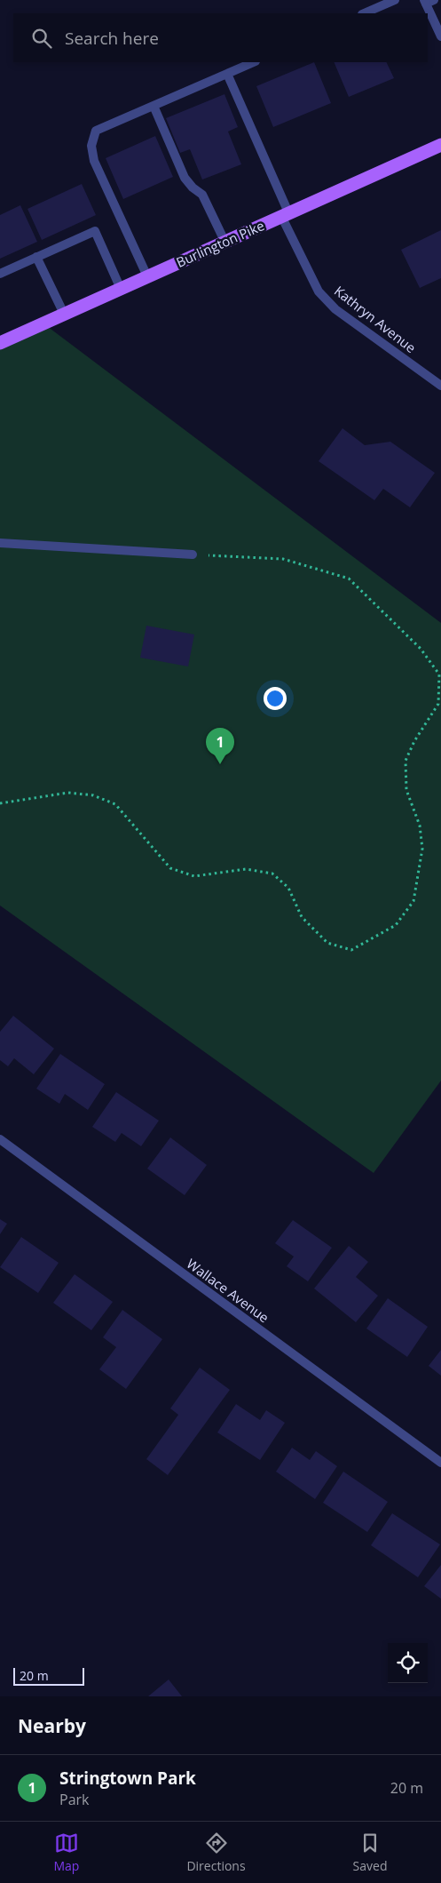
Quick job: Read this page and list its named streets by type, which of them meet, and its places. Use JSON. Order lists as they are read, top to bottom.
{
  "streets": {
    "main road": ["Burlington Pike"],
    "street": ["Kathryn Avenue", "Wallace Avenue"]
  },
  "crossings": [
    ["Burlington Pike", "Kathryn Avenue"]
  ],
  "scale_bar": "20 m",
  "page": {
    "search": "Search here",
    "pins": "1",
    "scale": "20 m",
    "heading": "Nearby",
    "list": [
      {
        "mark": "1",
        "name": "Stringtown Park",
        "note": "Park",
        "value": "20 m"
      }
    ],
    "nav": ["Map", "Directions", "Saved"]
  }
}
